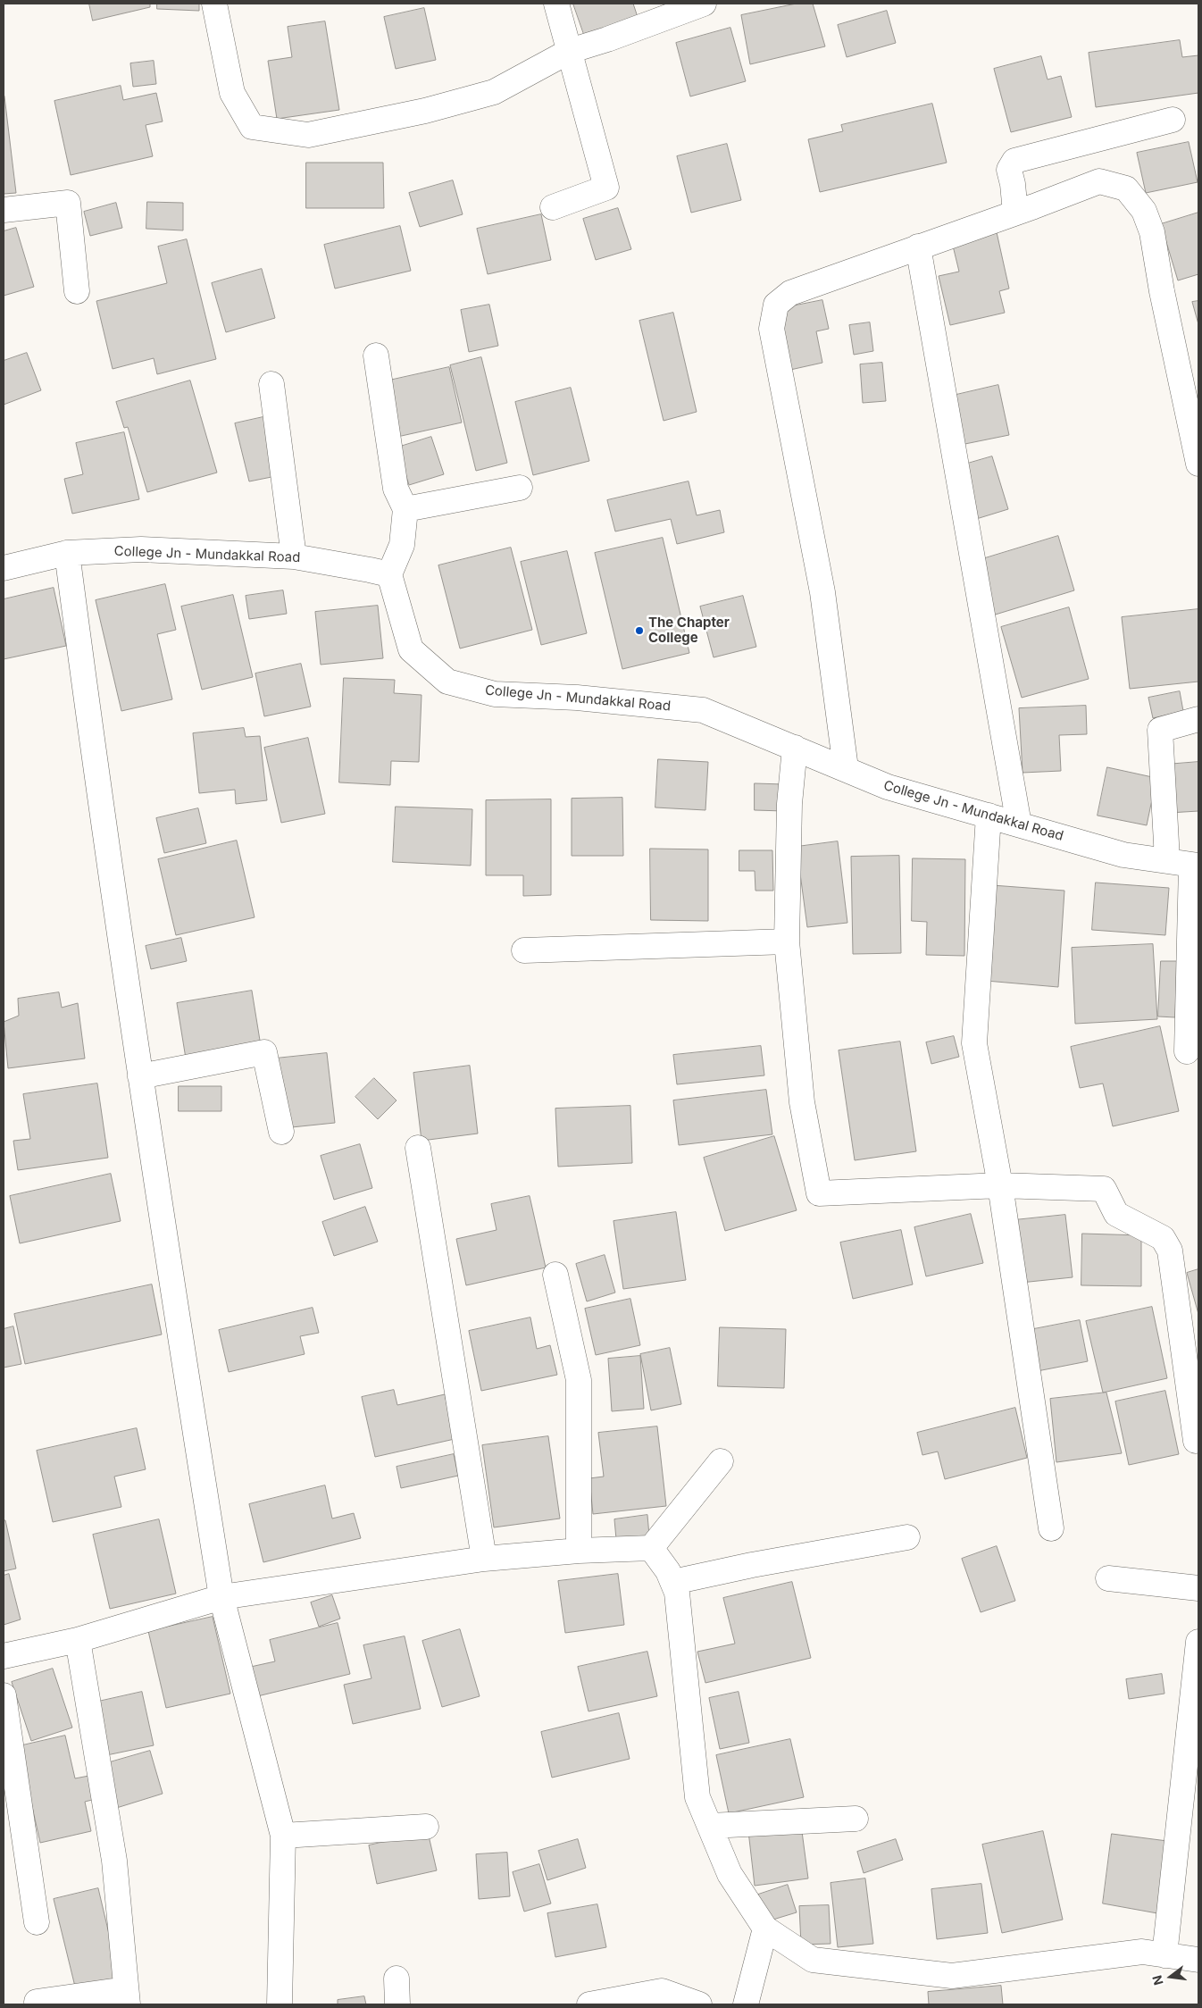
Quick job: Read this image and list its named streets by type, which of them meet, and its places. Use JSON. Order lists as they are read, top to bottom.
{
  "streets": {
    "street": ["College Jn - Mundakkal Road"]
  },
  "places": ["The Chapter College"],
  "north": "left"
}
